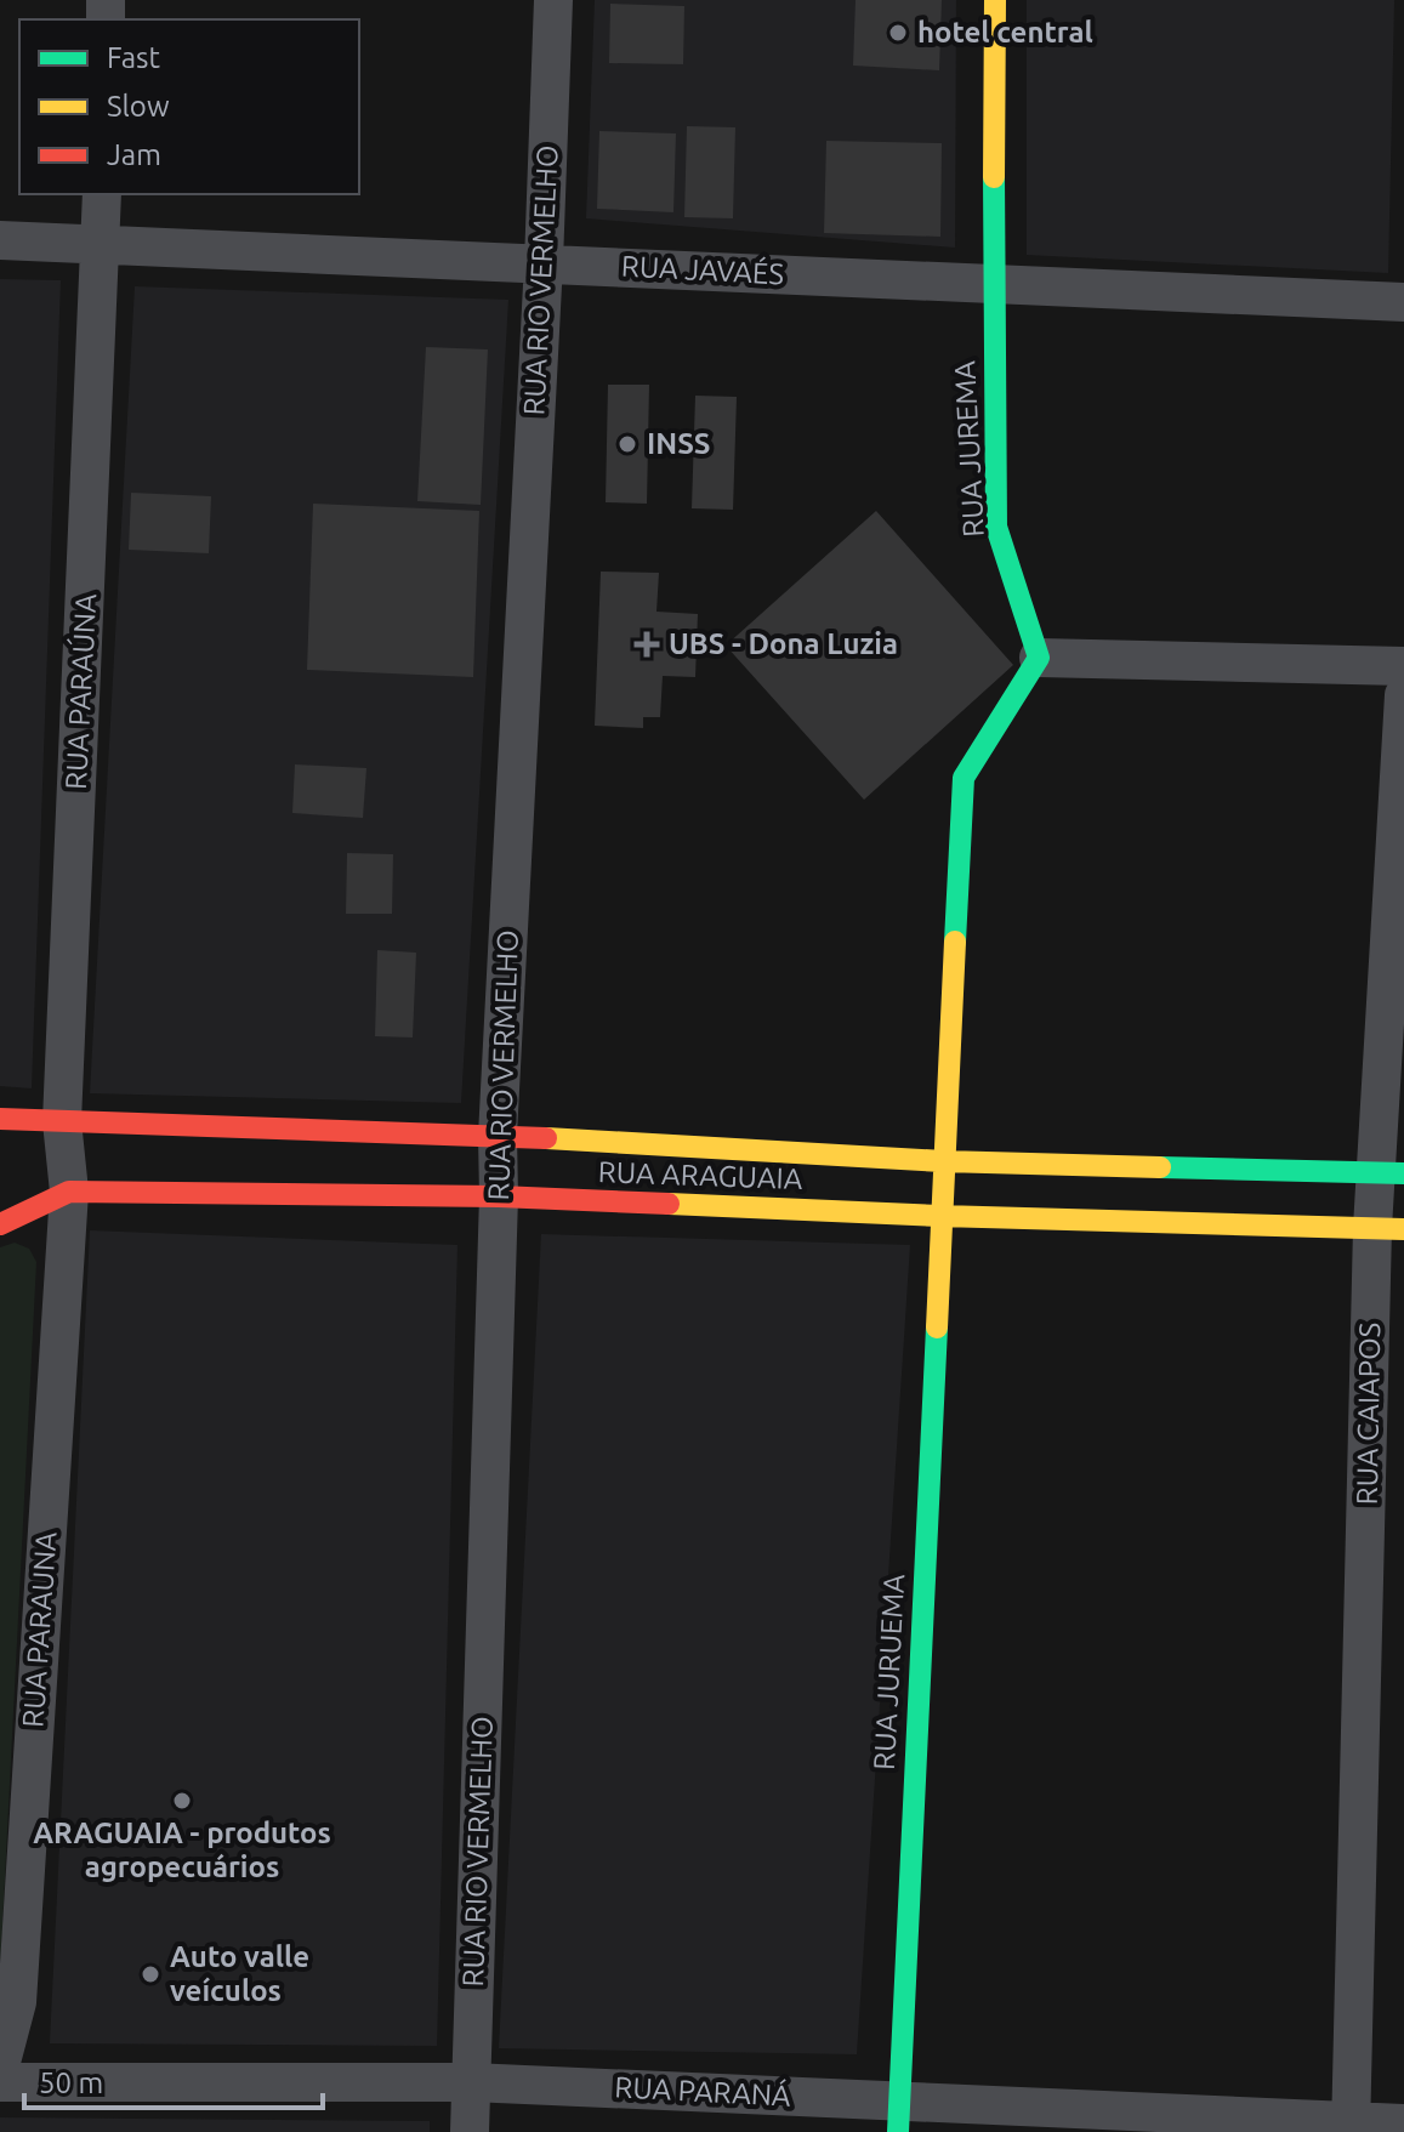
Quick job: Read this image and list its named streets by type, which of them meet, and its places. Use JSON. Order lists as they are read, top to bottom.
{
  "streets": {
    "main road": ["RUA JUREMA", "RUA ARAGUAIA", "RUA JURUEMA"],
    "street": [
      "RUA JAVAÉS",
      "RUA RIO VERMELHO",
      "RUA PARAÚNA",
      "RUA CAIAPOS",
      "RUA PARAUNA",
      "RUA PARANÁ"
    ]
  },
  "crossings": [
    ["RUA JAVAÉS", "RUA RIO VERMELHO"],
    ["RUA JAVAÉS", "RUA JUREMA"],
    ["RUA JAVAÉS", "RUA PARAÚNA"],
    ["RUA RIO VERMELHO", "RUA ARAGUAIA"],
    ["RUA RIO VERMELHO", "RUA PARANÁ"],
    ["RUA PARAÚNA", "RUA ARAGUAIA"],
    ["RUA PARAÚNA", "RUA PARAUNA"],
    ["RUA ARAGUAIA", "RUA CAIAPOS"],
    ["RUA ARAGUAIA", "RUA PARAUNA"],
    ["RUA ARAGUAIA", "RUA JURUEMA"],
    ["RUA CAIAPOS", "RUA PARANÁ"],
    ["RUA JURUEMA", "RUA PARANÁ"]
  ],
  "places": {
    "other": [
      "hotel central",
      "INSS",
      "ARAGUAIA - produtos agropecuários",
      "Auto valle veículos"
    ],
    "health": ["UBS - Dona Luzia"]
  },
  "legend": ["Fast", "Slow", "Jam"],
  "scale_bar": "50 m"
}
